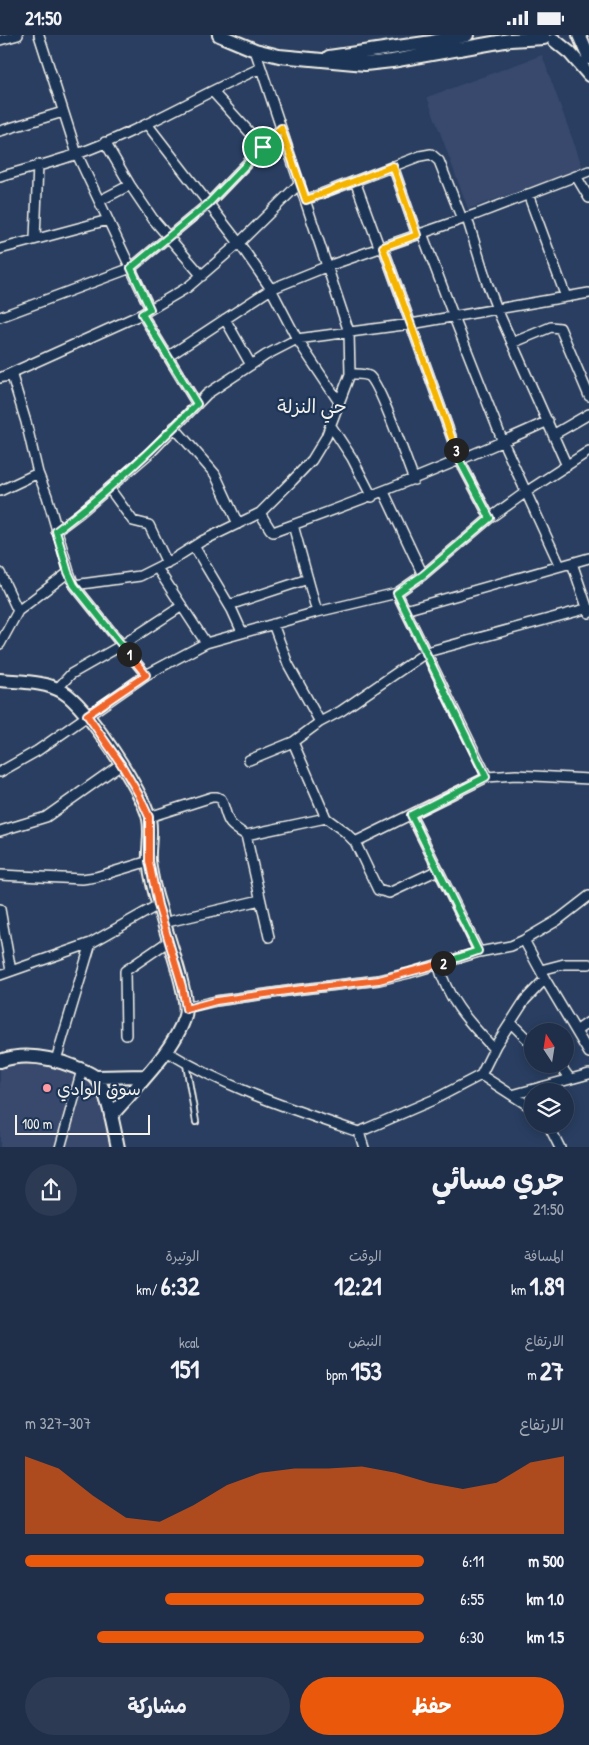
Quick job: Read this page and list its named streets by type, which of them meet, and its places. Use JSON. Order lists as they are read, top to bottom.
{
  "districts": ["حي النزلة"],
  "places": ["سوق الوادي"],
  "scale_bar": "100 m",
  "north": "top",
  "page": {
    "status": "21:50",
    "pins": ["3", "1", "2"],
    "scale": "100 m",
    "heading": ["جري مسائي", "21:50"],
    "stats": [
      ["المسافة", "1.89 km"],
      ["الوقت", "12:21"],
      ["الوتيرة", "6:32 /km"],
      ["الارتفاع", "27 m"],
      ["النبض", "153 bpm"],
      ["kcal", "151"]
    ],
    "chart": ["الارتفاع", "307–327 m"],
    "list": [
      {
        "name": "500 m",
        "note": "6:11"
      },
      {
        "name": "1.0 km",
        "note": "6:55"
      },
      {
        "name": "1.5 km",
        "note": "6:30"
      }
    ],
    "buttons": ["حفظ", "مشاركة"]
  }
}
